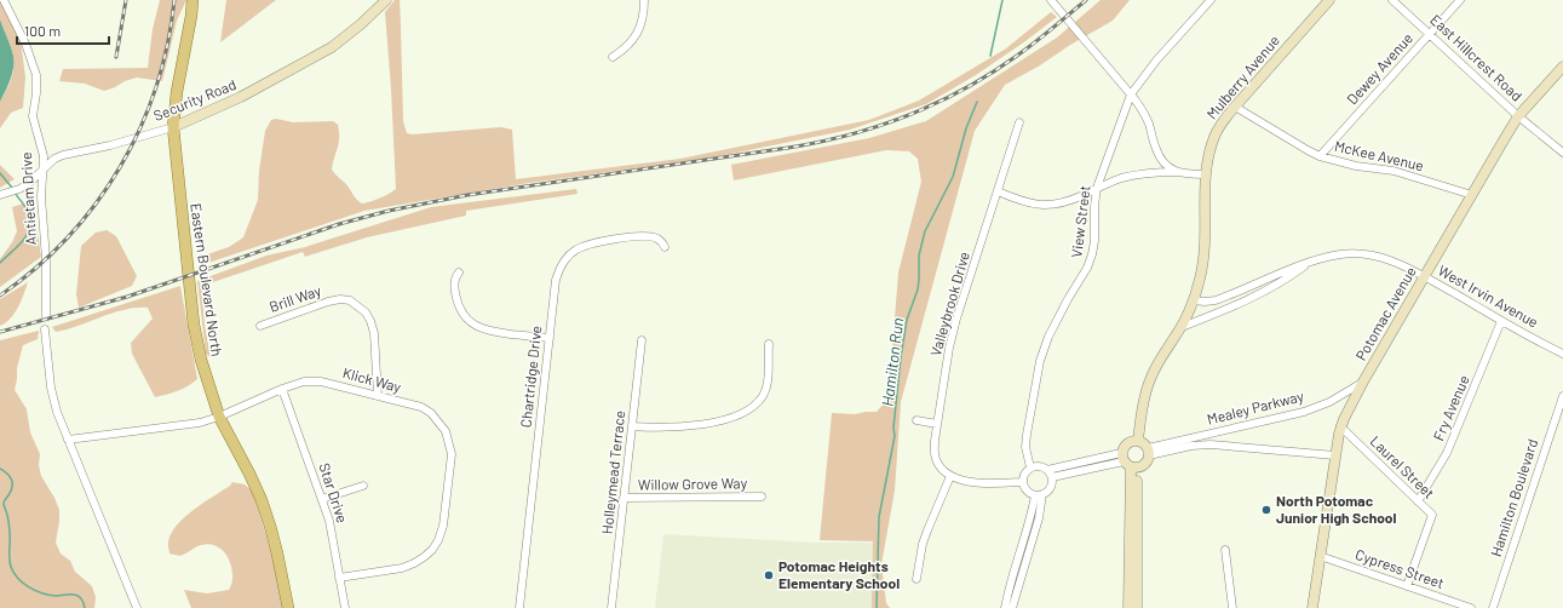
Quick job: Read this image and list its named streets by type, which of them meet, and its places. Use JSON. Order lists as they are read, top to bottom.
{
  "streets": {
    "main road": ["Eastern Boulevard North"],
    "street": [
      "East Hillcrest Road",
      "Dewey Avenue",
      "Mulberry Avenue",
      "Security Road",
      "McKee Avenue",
      "Antietam Drive",
      "View Street",
      "West Irvin Avenue",
      "Brill Way",
      "Valleybrook Drive",
      "Potomac Avenue",
      "Chartridge Drive",
      "Klick Way",
      "Mealey Parkway",
      "Fry Avenue",
      "Laurel Street",
      "Holleymead Terrace",
      "Willow Grove Way",
      "Star Drive",
      "Hamilton Boulevard",
      "Cypress Street"
    ]
  },
  "crossings": [
    ["East Hillcrest Road", "Dewey Avenue"],
    ["East Hillcrest Road", "Potomac Avenue"],
    ["Dewey Avenue", "McKee Avenue"],
    ["Mulberry Avenue", "McKee Avenue"],
    ["Mulberry Avenue", "West Irvin Avenue"],
    ["Mulberry Avenue", "Mealey Parkway"],
    ["Security Road", "Antietam Drive"],
    ["Security Road", "Eastern Boulevard North"],
    ["McKee Avenue", "Potomac Avenue"],
    ["Eastern Boulevard North", "Klick Way"],
    ["West Irvin Avenue", "Potomac Avenue"],
    ["West Irvin Avenue", "Fry Avenue"],
    ["Brill Way", "Klick Way"],
    ["Potomac Avenue", "Mealey Parkway"],
    ["Potomac Avenue", "Laurel Street"],
    ["Potomac Avenue", "Cypress Street"],
    ["Klick Way", "Star Drive"],
    ["Fry Avenue", "Laurel Street"],
    ["Laurel Street", "Cypress Street"],
    ["Holleymead Terrace", "Willow Grove Way"]
  ],
  "water": ["Hamilton Run"],
  "places": ["North Potomac Junior High School", "Potomac Heights Elementary School"],
  "scale_bar": "100 m"
}
